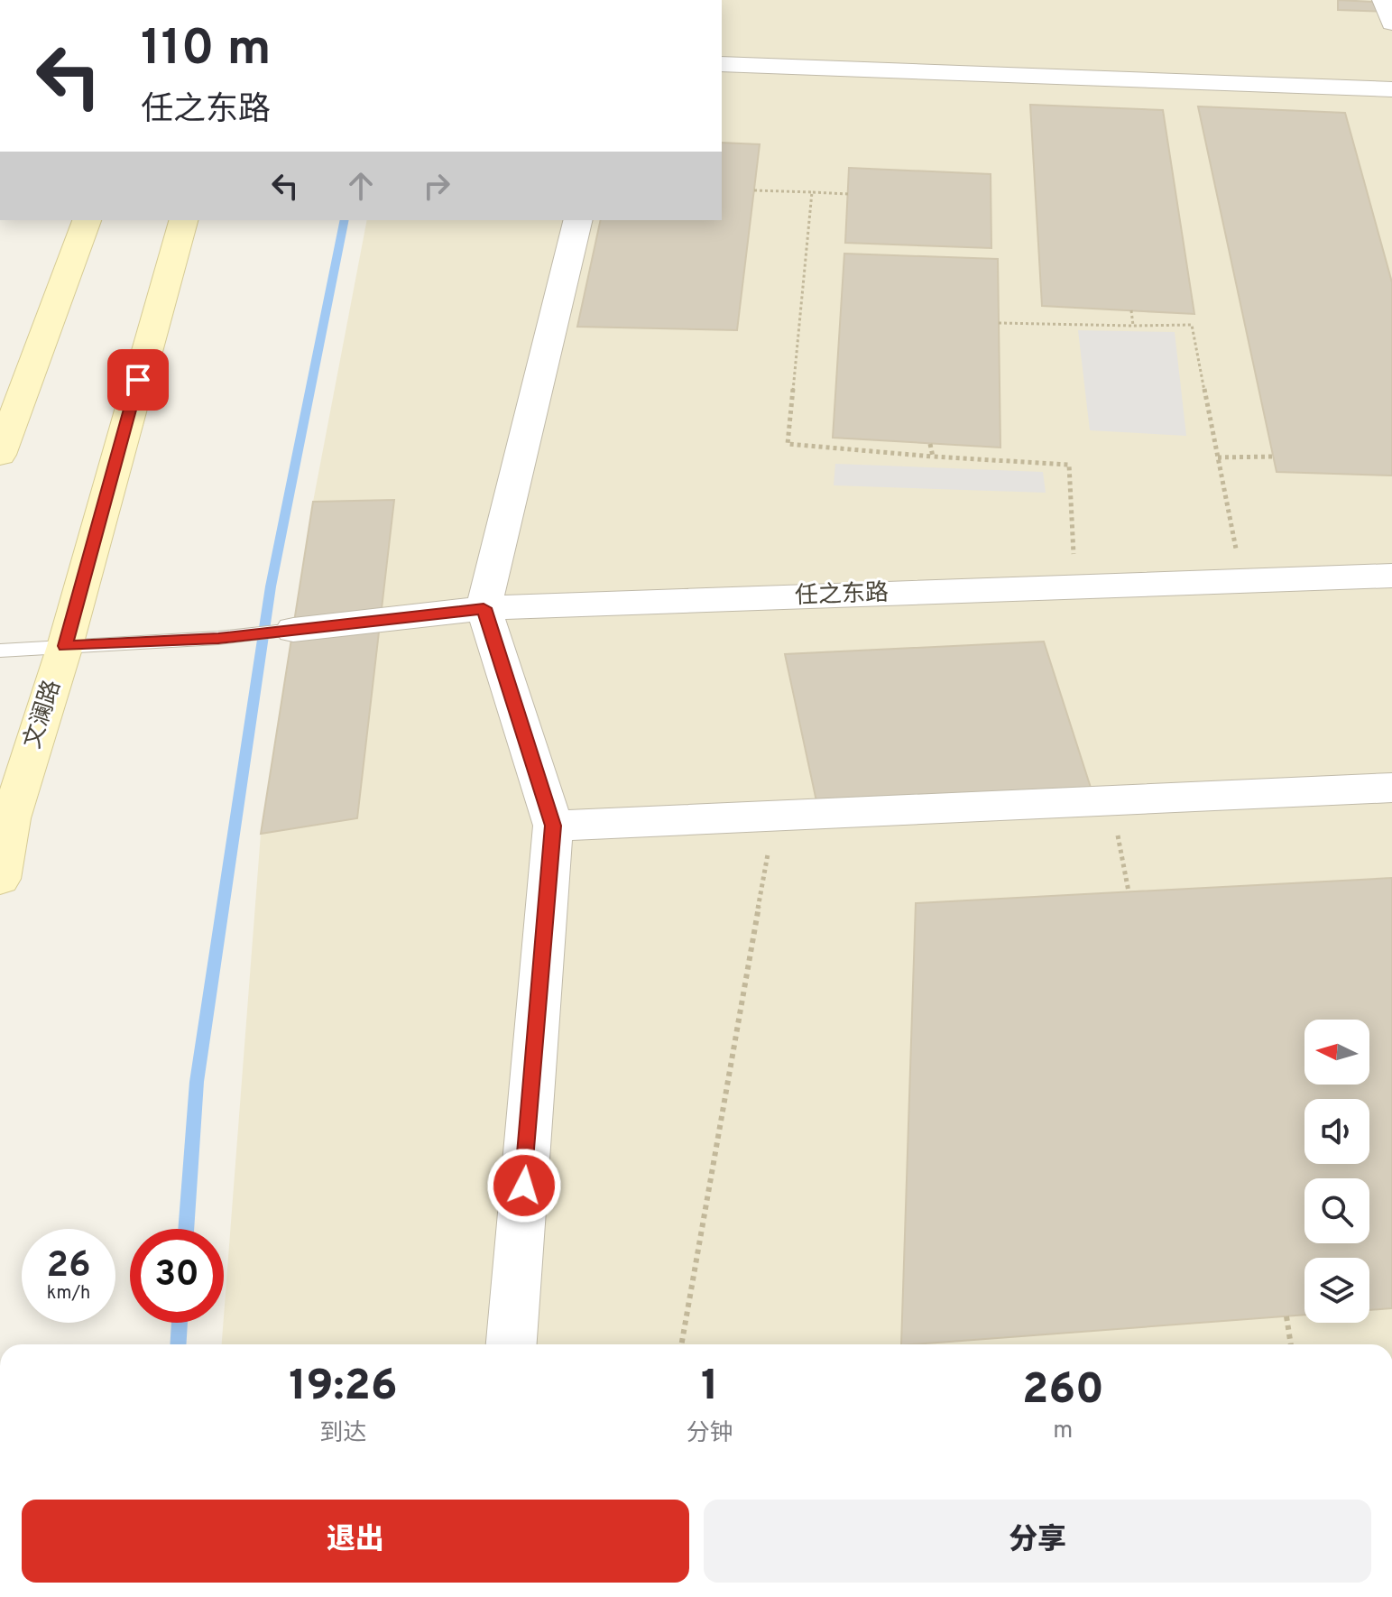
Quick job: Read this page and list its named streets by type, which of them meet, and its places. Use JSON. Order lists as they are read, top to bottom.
{
  "streets": {
    "main road": ["文澜路"],
    "street": ["任之东路"]
  },
  "north": "left",
  "page": {
    "turn": ["110 m", "任之东路"],
    "speed": "26 km/h",
    "limit": "30",
    "eta": [
      "19:26",
      "到达",
      "1",
      "分钟",
      "260",
      "m"
    ],
    "buttons": ["退出", "分享"]
  }
}
